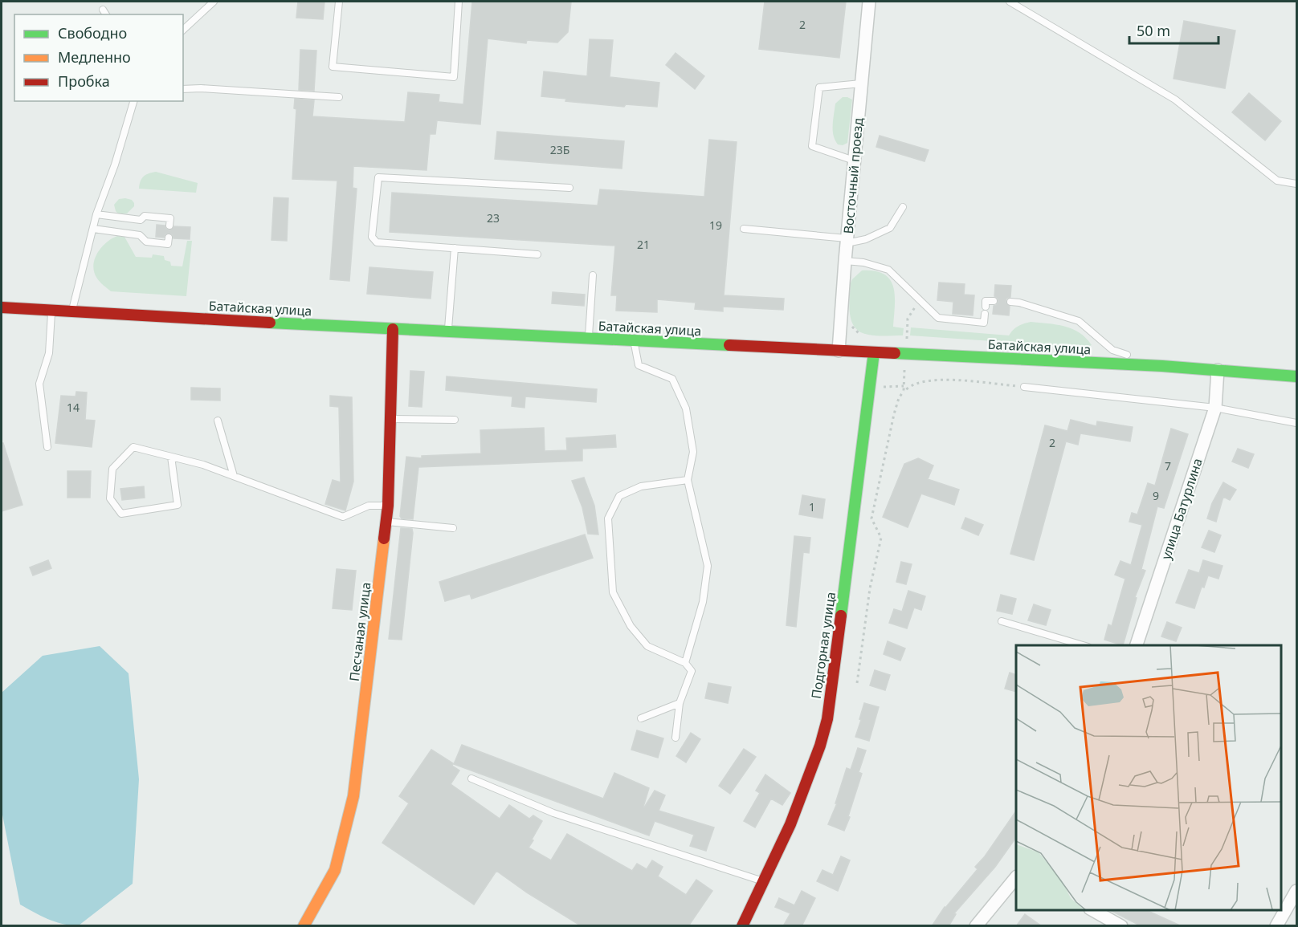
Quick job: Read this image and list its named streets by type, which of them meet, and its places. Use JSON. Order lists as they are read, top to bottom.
{
  "streets": {
    "main road": ["Батайская улица", "Песчаная улица", "Подгорная улица"],
    "street": ["Восточный проезд", "улица Батурлина"]
  },
  "crossings": [
    ["Восточный проезд", "Батайская улица"],
    ["Батайская улица", "улица Батурлина"],
    ["Батайская улица", "Песчаная улица"],
    ["Батайская улица", "Подгорная улица"]
  ],
  "house_numbers": [
    "2",
    "23Б",
    "23",
    "19",
    "21",
    "14",
    "2",
    "7",
    "9",
    "1"
  ],
  "legend": ["Свободно", "Медленно", "Пробка"],
  "scale_bar": "50 m"
}
